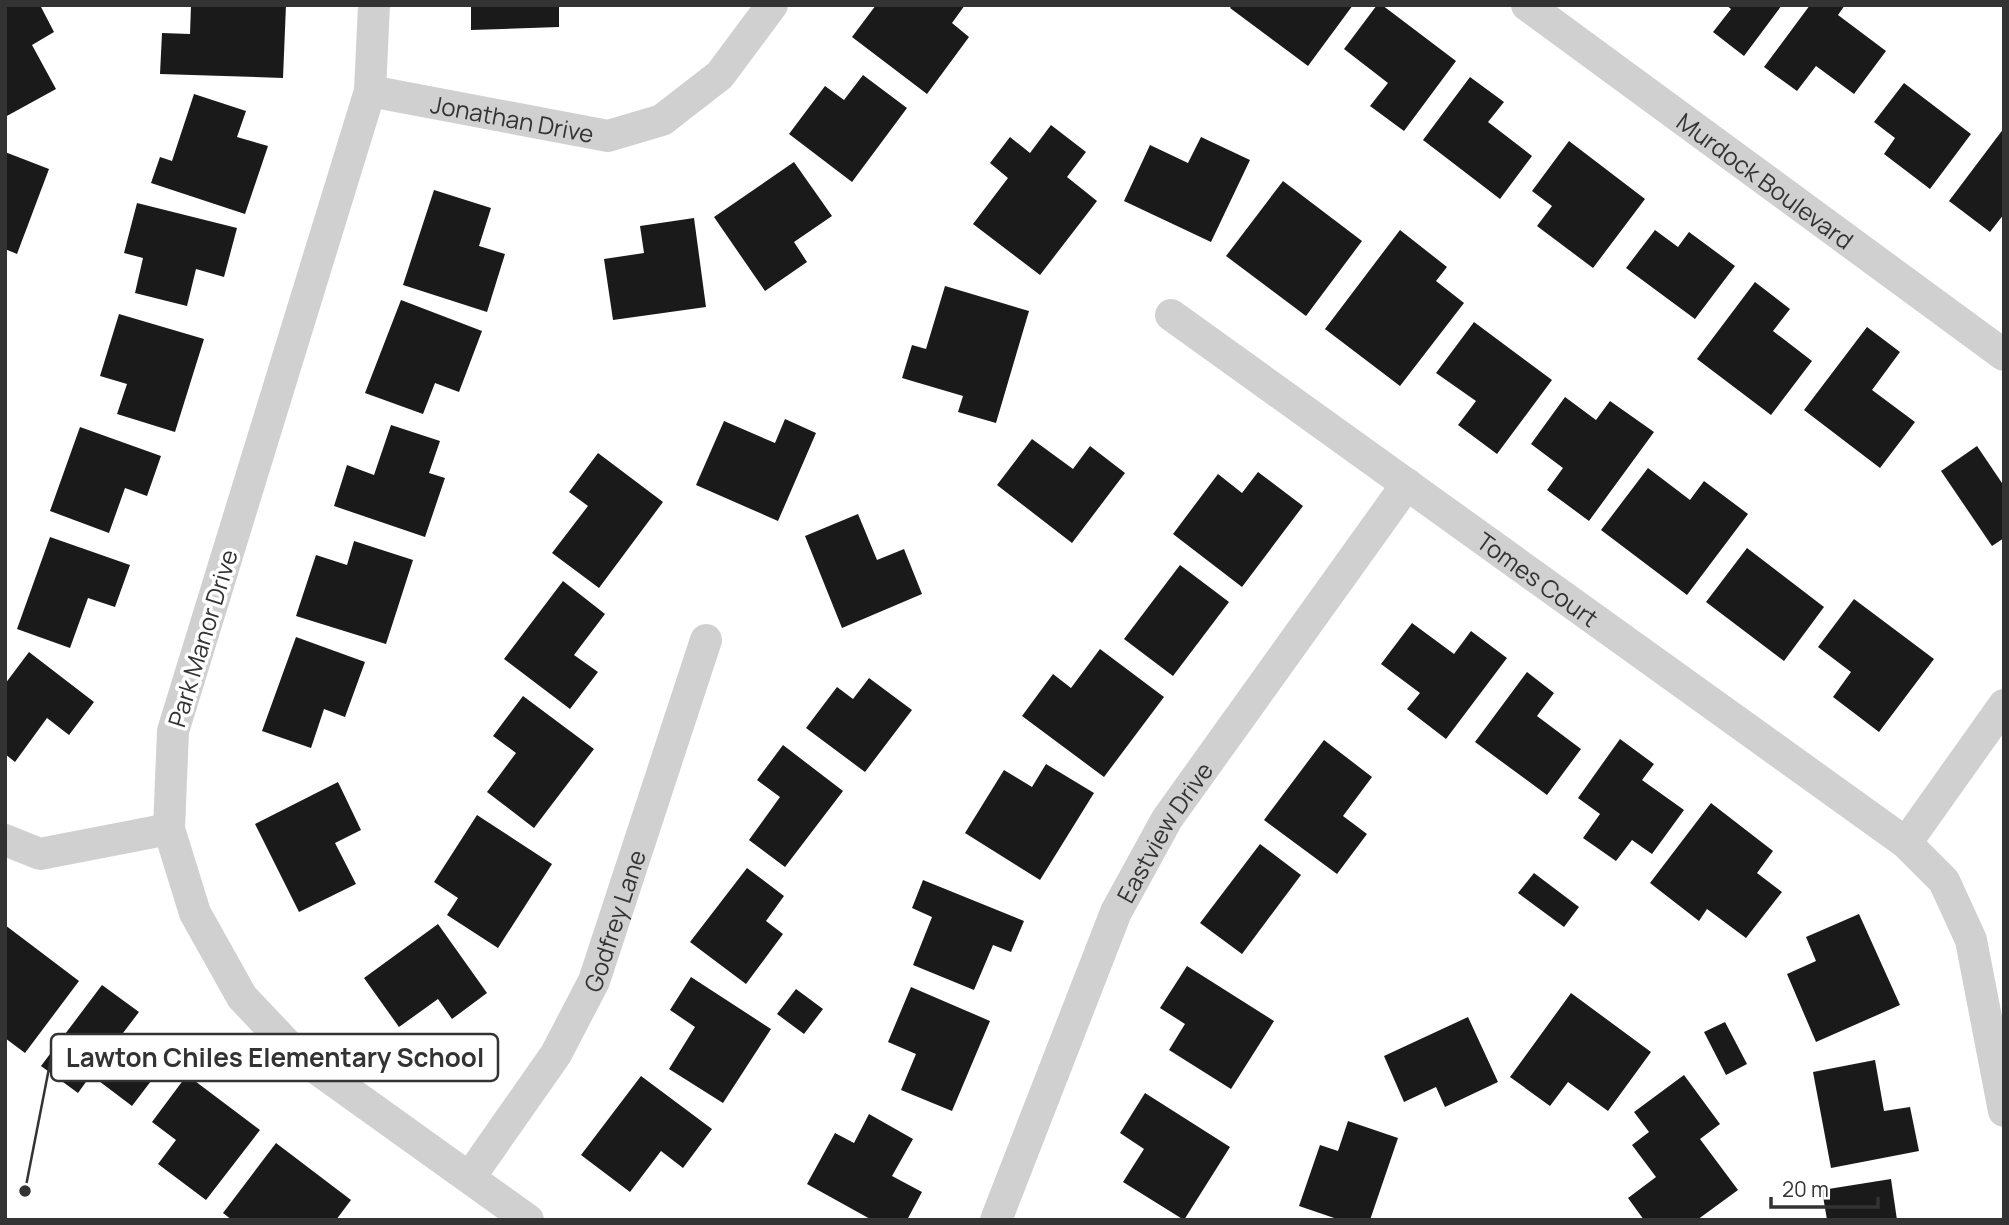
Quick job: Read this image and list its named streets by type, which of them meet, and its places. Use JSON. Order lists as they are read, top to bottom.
{
  "streets": {
    "street": [
      "Jonathan Drive",
      "Murdock Boulevard",
      "Tomes Court",
      "Park Manor Drive",
      "Eastview Drive",
      "Godfrey Lane"
    ]
  },
  "crossings": [
    ["Jonathan Drive", "Park Manor Drive"],
    ["Tomes Court", "Eastview Drive"],
    ["Park Manor Drive", "Godfrey Lane"]
  ],
  "places": ["Lawton Chiles Elementary School"],
  "scale_bar": "20 m"
}
